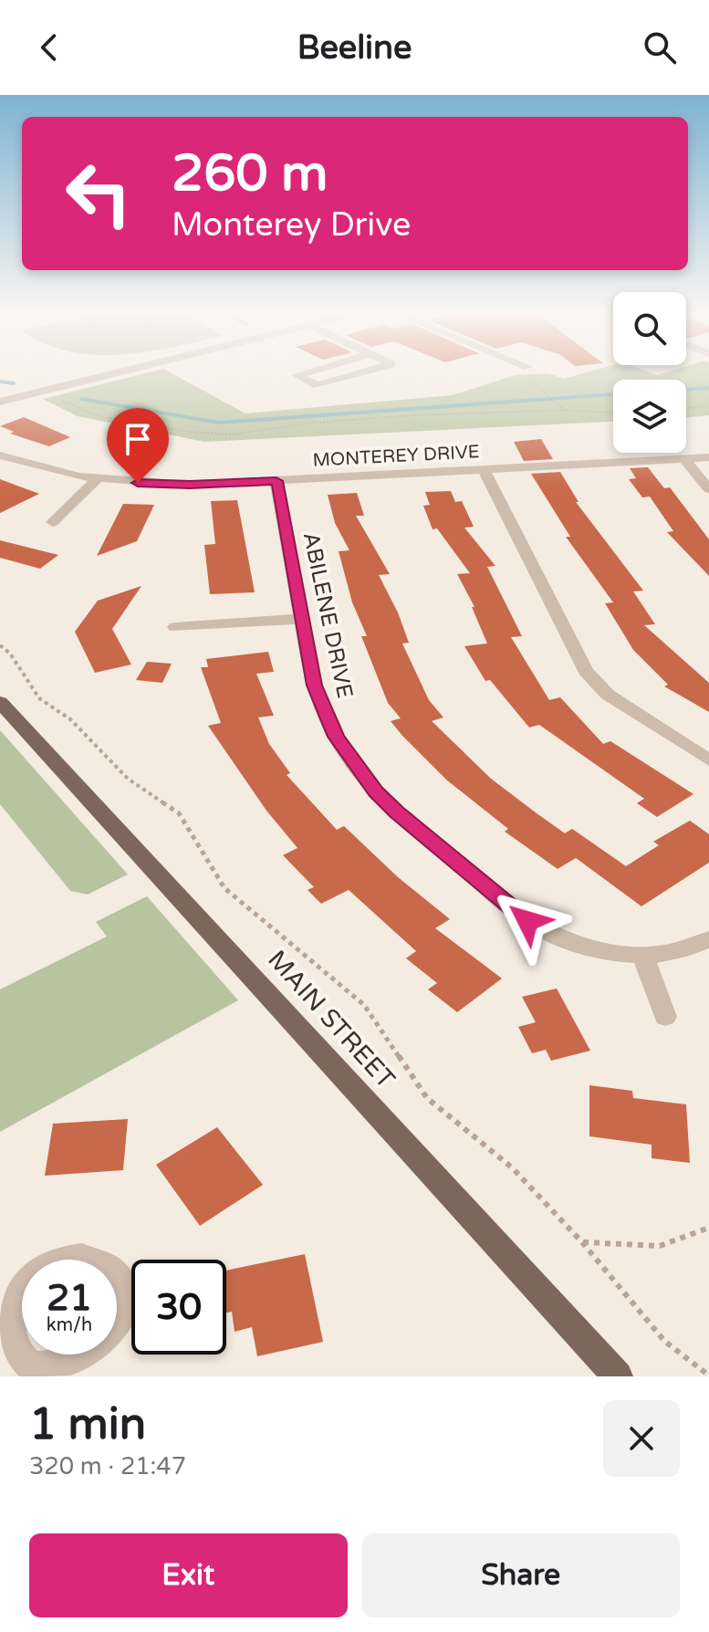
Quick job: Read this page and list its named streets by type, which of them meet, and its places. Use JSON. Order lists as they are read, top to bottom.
{
  "streets": {
    "main road": ["MAIN STREET"],
    "street": ["MONTEREY DRIVE", "ABILENE DRIVE"]
  },
  "crossings": [
    ["MONTEREY DRIVE", "ABILENE DRIVE"]
  ],
  "page": {
    "header": "Beeline",
    "turn": ["260 m", "Monterey Drive"],
    "speed": "21 km/h",
    "limit": "30",
    "heading": ["1 min", "320 m · 21:47"],
    "buttons": ["Exit", "Share"]
  }
}
